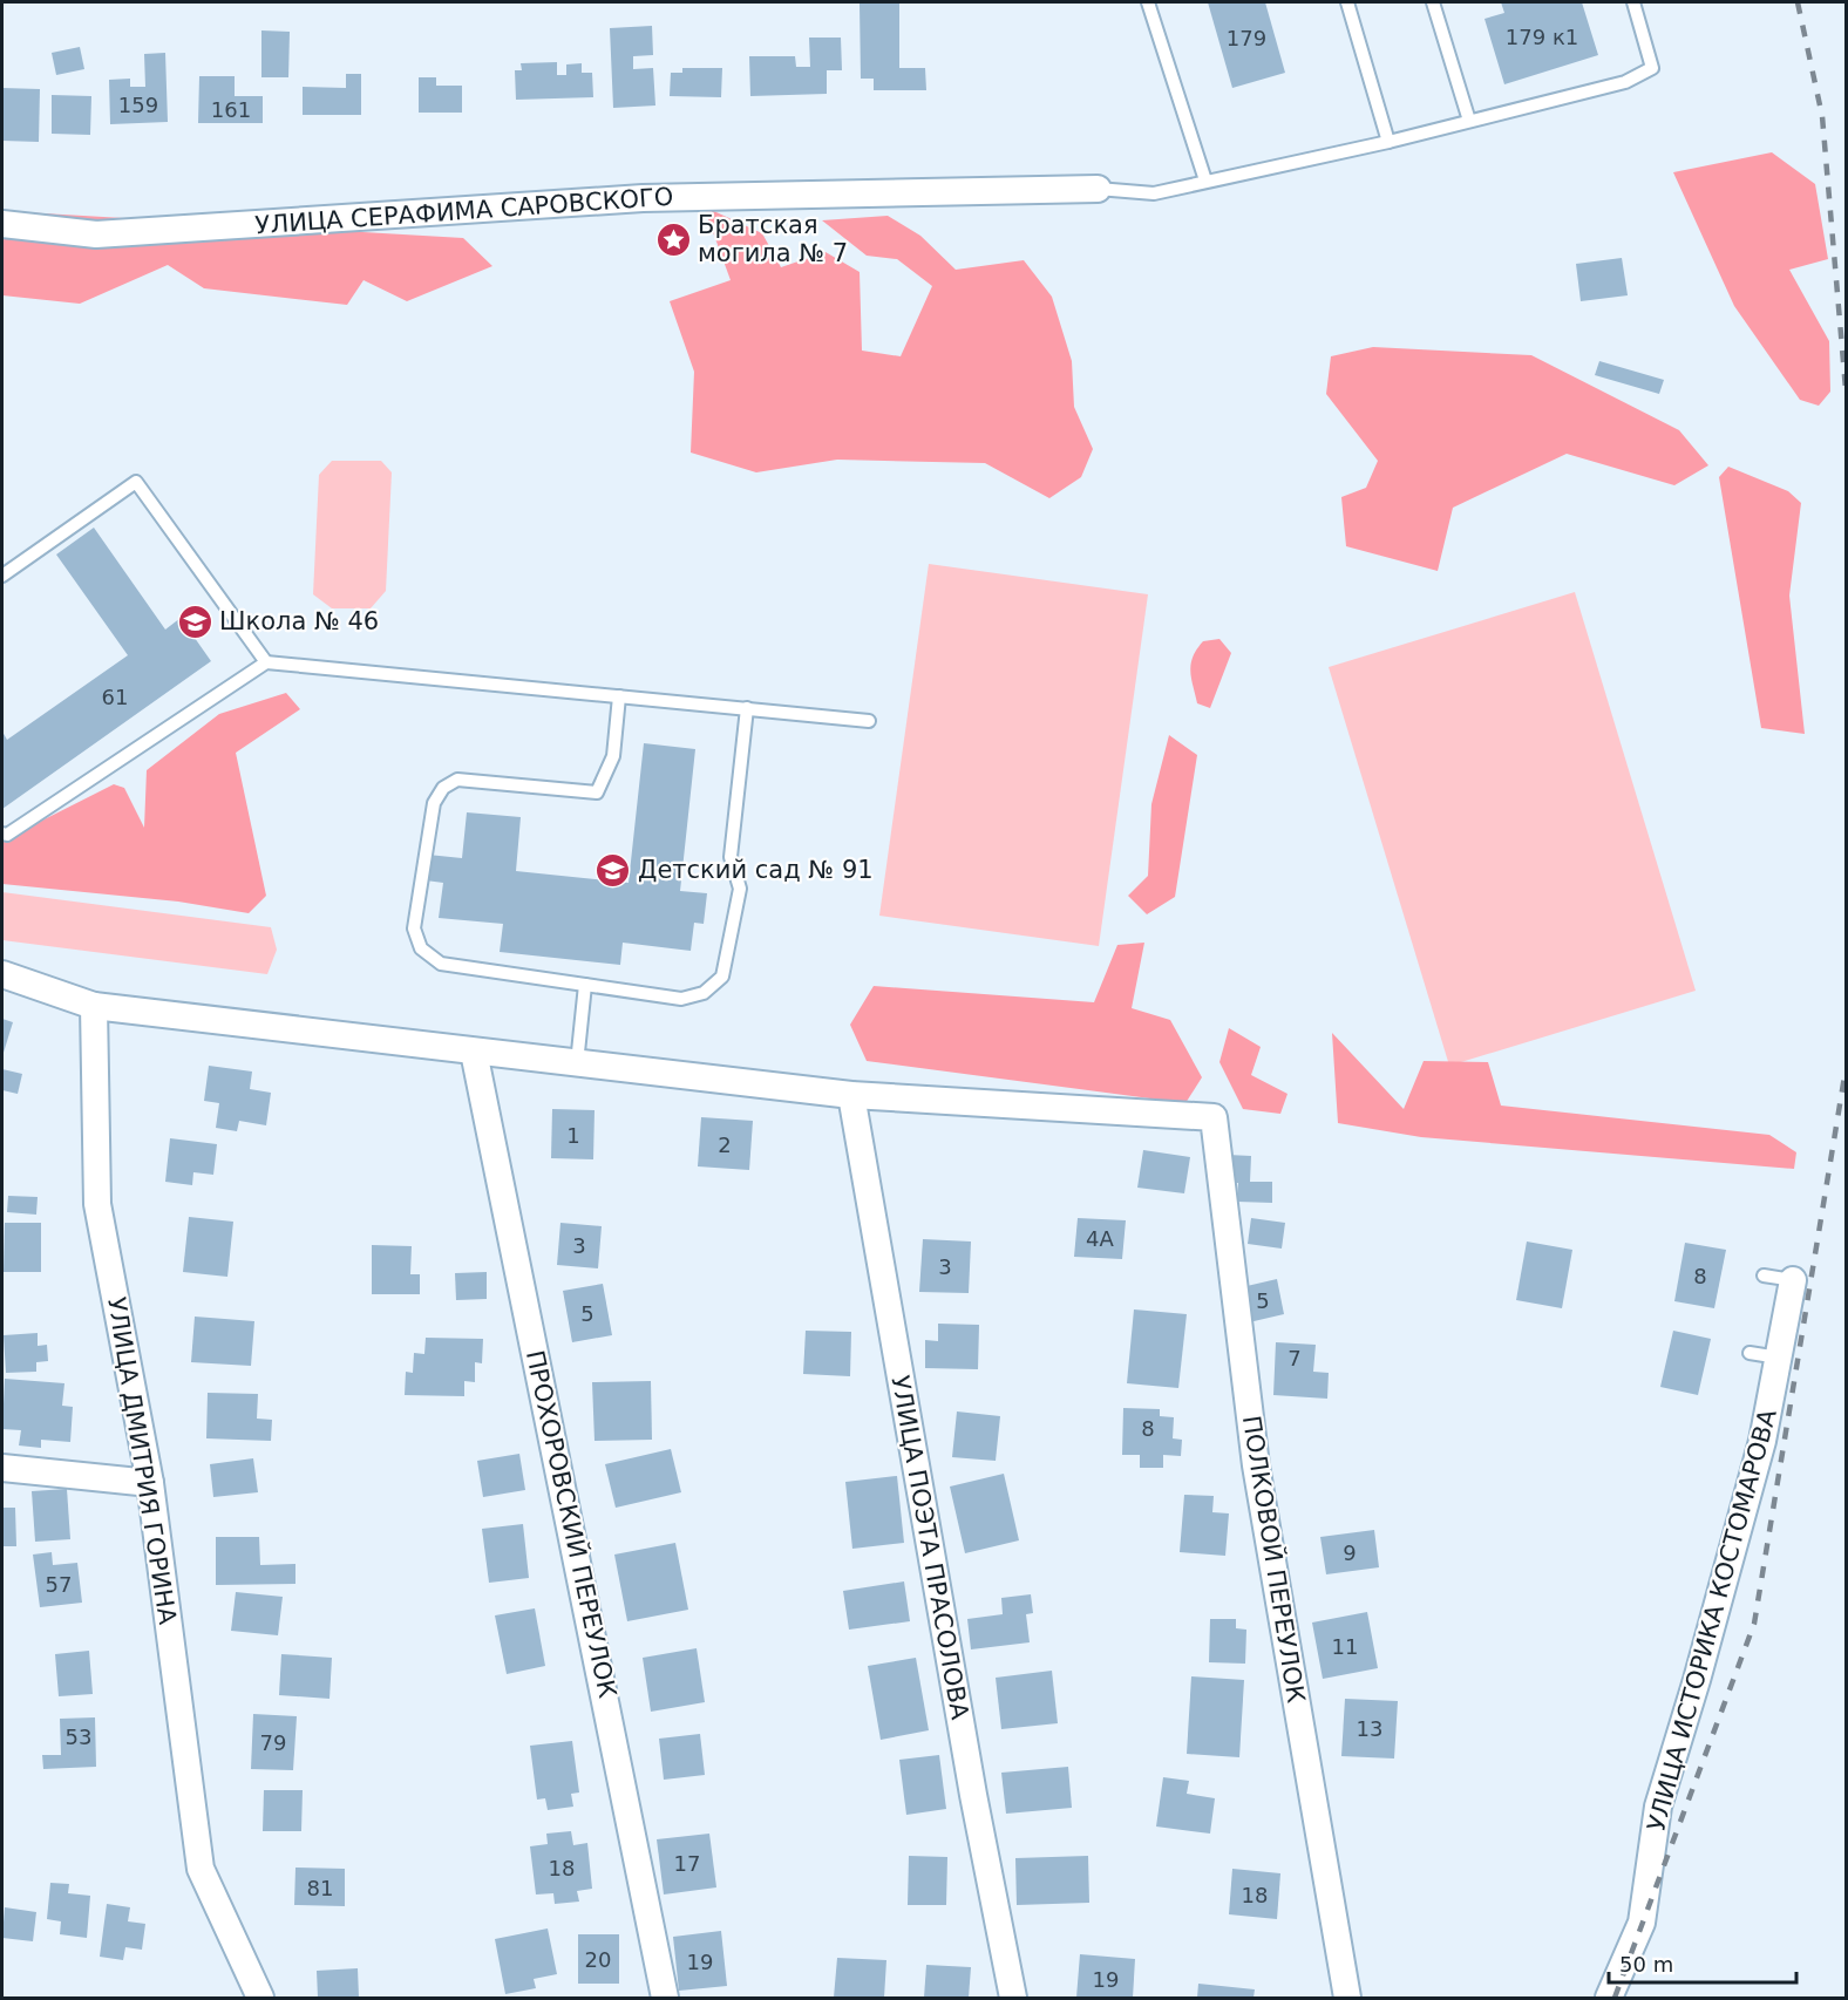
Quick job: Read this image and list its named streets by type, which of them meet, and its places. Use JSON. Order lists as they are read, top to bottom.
{
  "streets": {
    "street": [
      "УЛИЦА СЕРАФИМА САРОВСКОГО",
      "УЛИЦА ДМИТРИЯ ГОРИНА",
      "ПРОХОРОВСКИЙ ПЕРЕУЛОК",
      "УЛИЦА ПОЭТА ПРАСОЛОВА",
      "ПОЛКОВОЙ ПЕРЕУЛОК",
      "УЛИЦА ИСТОРИКА КОСТОМАРОВА"
    ]
  },
  "crossings": [
    ["УЛИЦА ПОЭТА ПРАСОЛОВА", "ПОЛКОВОЙ ПЕРЕУЛОК"]
  ],
  "places": {
    "place": ["Братская могила № 7"],
    "school or university": ["Школа № 46", "Детский сад № 91"]
  },
  "house_numbers": [
    "179 к1",
    "179",
    "159",
    "161",
    "61",
    "1",
    "2",
    "4А",
    "3",
    "3",
    "8",
    "5",
    "5",
    "7",
    "8",
    "9",
    "57",
    "11",
    "13",
    "53",
    "79",
    "17",
    "18",
    "81",
    "18",
    "20",
    "19",
    "19"
  ],
  "scale_bar": "50 m"
}
